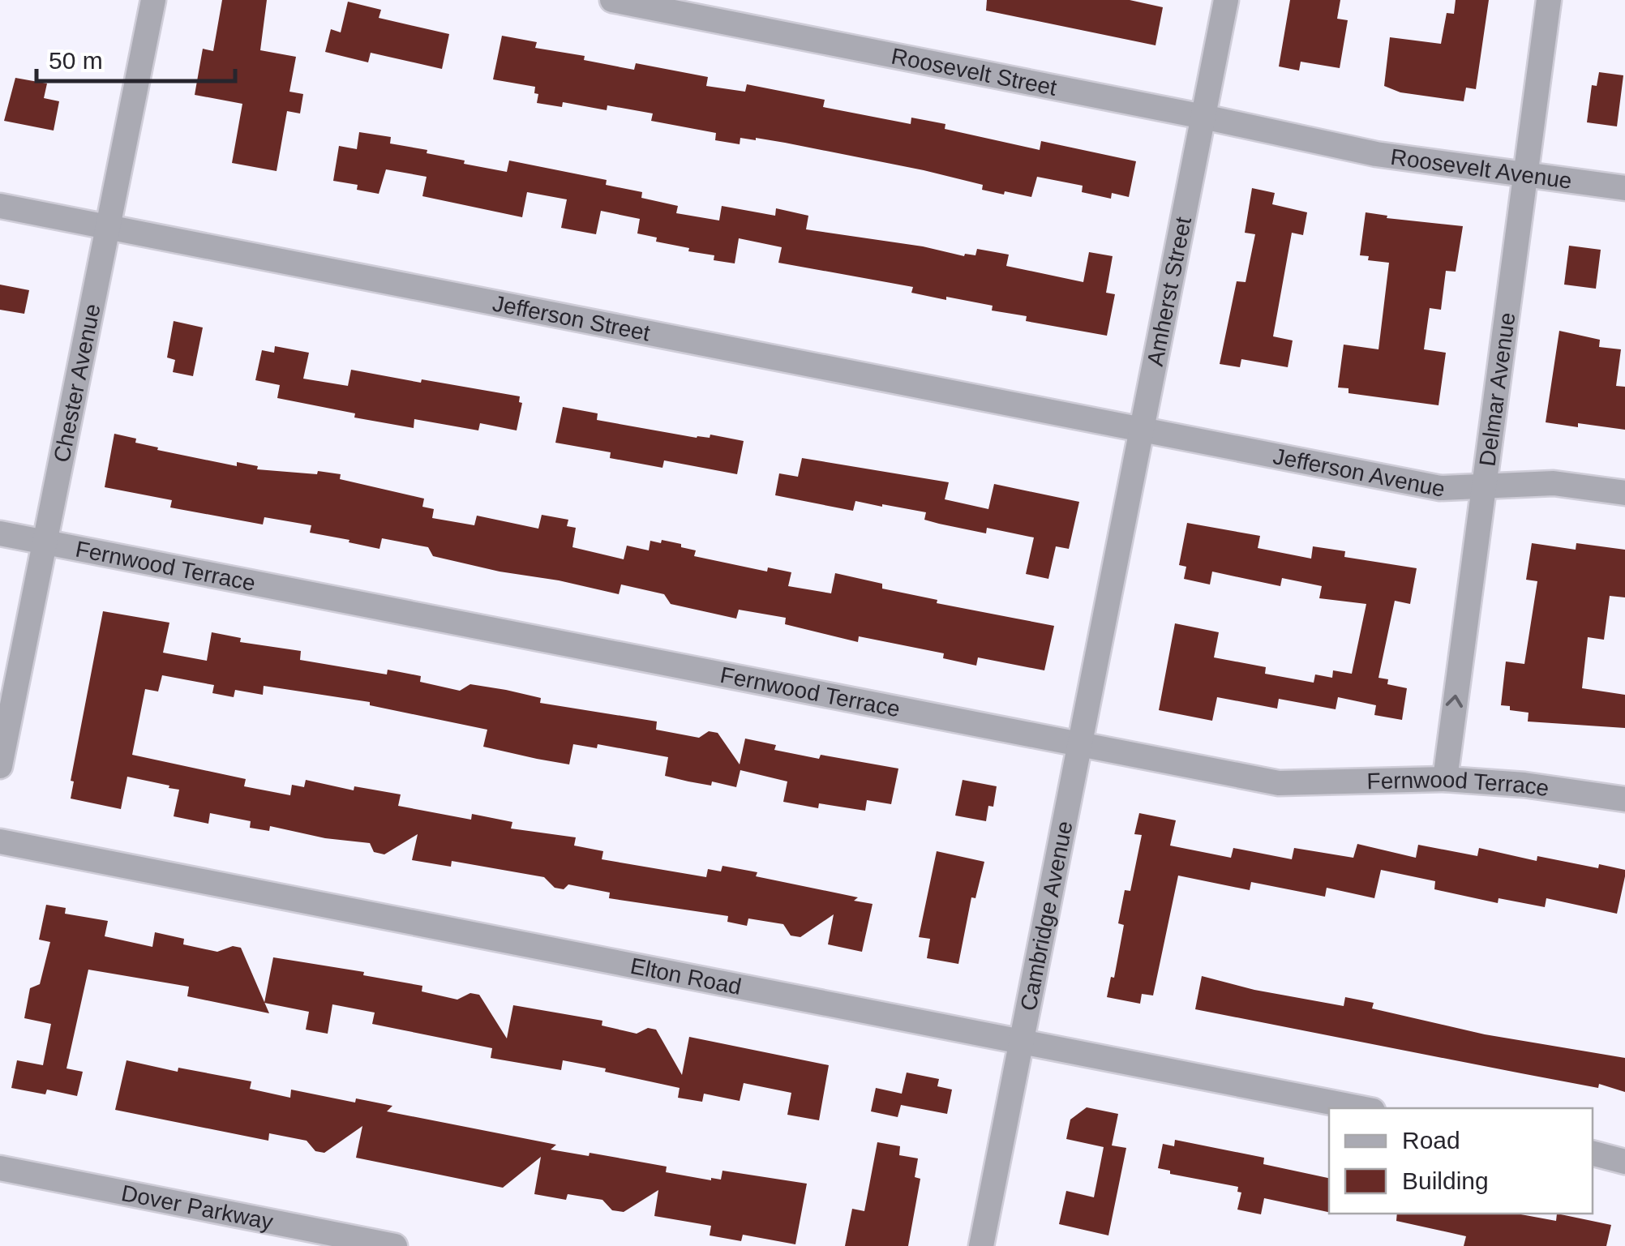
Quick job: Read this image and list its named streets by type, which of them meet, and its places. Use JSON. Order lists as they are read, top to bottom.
{
  "streets": {
    "street": [
      "Roosevelt Street",
      "Roosevelt Avenue",
      "Amherst Street",
      "Jefferson Street",
      "Chester Avenue",
      "Delmar Avenue",
      "Jefferson Avenue",
      "Fernwood Terrace",
      "Cambridge Avenue",
      "Elton Road",
      "Dover Parkway"
    ]
  },
  "crossings": [
    ["Roosevelt Street", "Roosevelt Avenue"],
    ["Roosevelt Street", "Amherst Street"],
    ["Roosevelt Avenue", "Delmar Avenue"],
    ["Amherst Street", "Jefferson Street"],
    ["Amherst Street", "Jefferson Avenue"],
    ["Amherst Street", "Cambridge Avenue"],
    ["Jefferson Street", "Chester Avenue"],
    ["Jefferson Street", "Jefferson Avenue"],
    ["Chester Avenue", "Fernwood Terrace"],
    ["Delmar Avenue", "Jefferson Avenue"],
    ["Delmar Avenue", "Fernwood Terrace"],
    ["Fernwood Terrace", "Cambridge Avenue"],
    ["Cambridge Avenue", "Elton Road"]
  ],
  "one_way": ["Delmar Avenue"],
  "legend": ["Road", "Building"],
  "scale_bar": "50 m"
}
